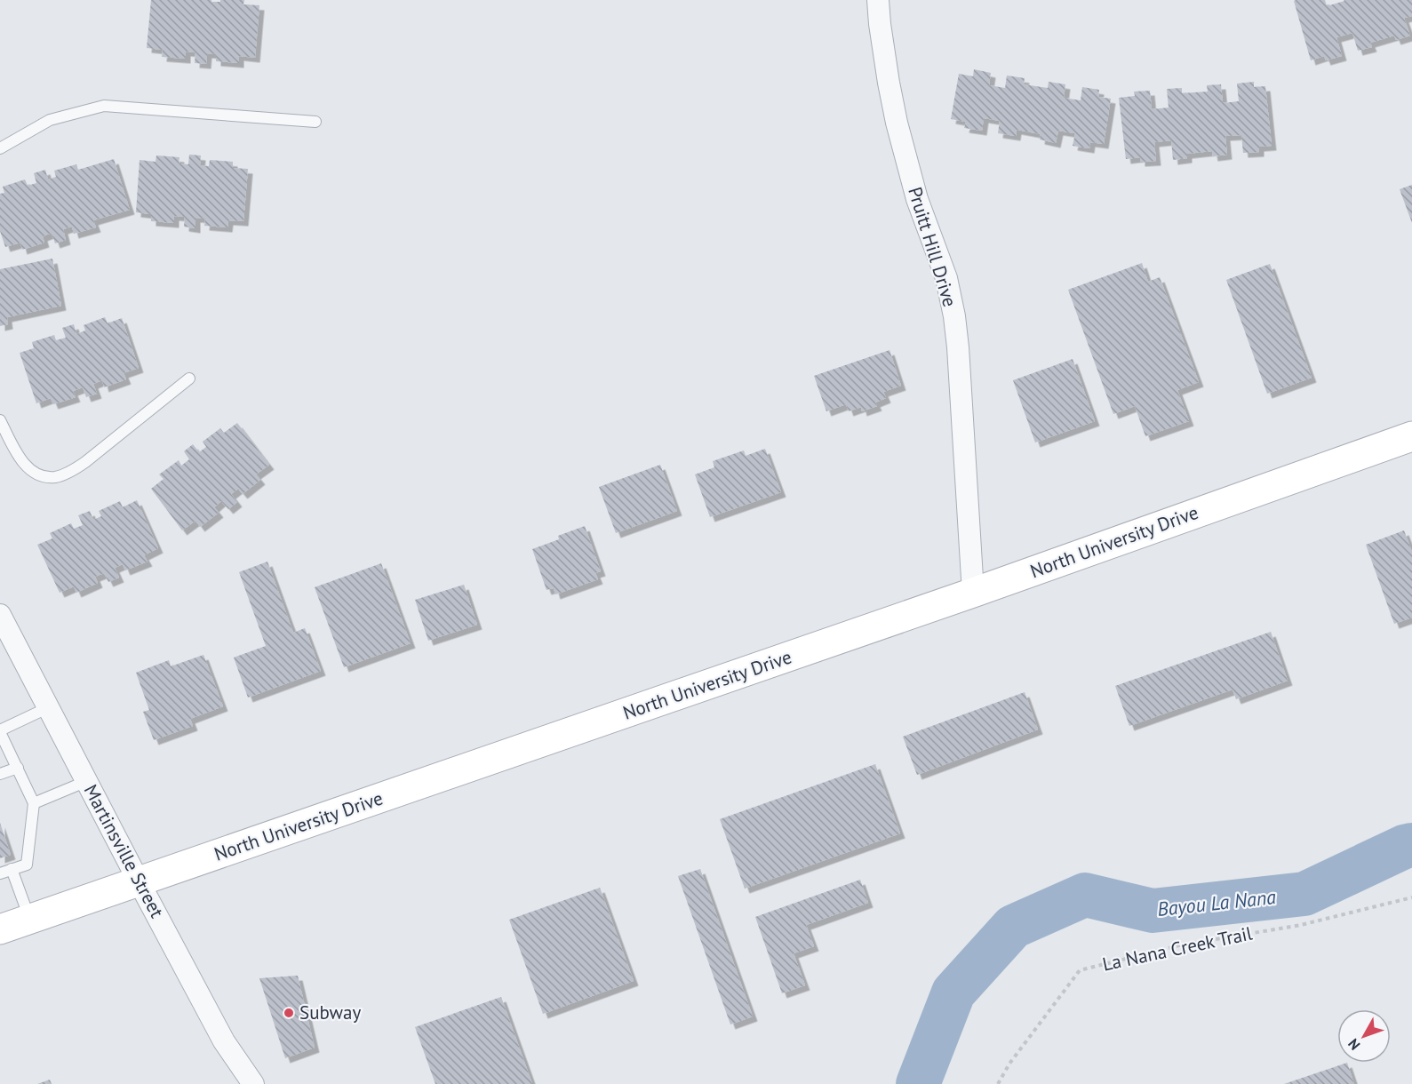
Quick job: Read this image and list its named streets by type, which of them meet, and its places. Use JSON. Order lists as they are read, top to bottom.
{
  "streets": {
    "main road": ["North University Drive"],
    "street": ["Pruitt Hill Drive", "Martinsville Street"],
    "path": ["La Nana Creek Trail"]
  },
  "crossings": [
    ["Pruitt Hill Drive", "North University Drive"],
    ["North University Drive", "Martinsville Street"]
  ],
  "water": ["Bayou La Nana"],
  "places": ["Subway"],
  "north": "bottom left"
}
